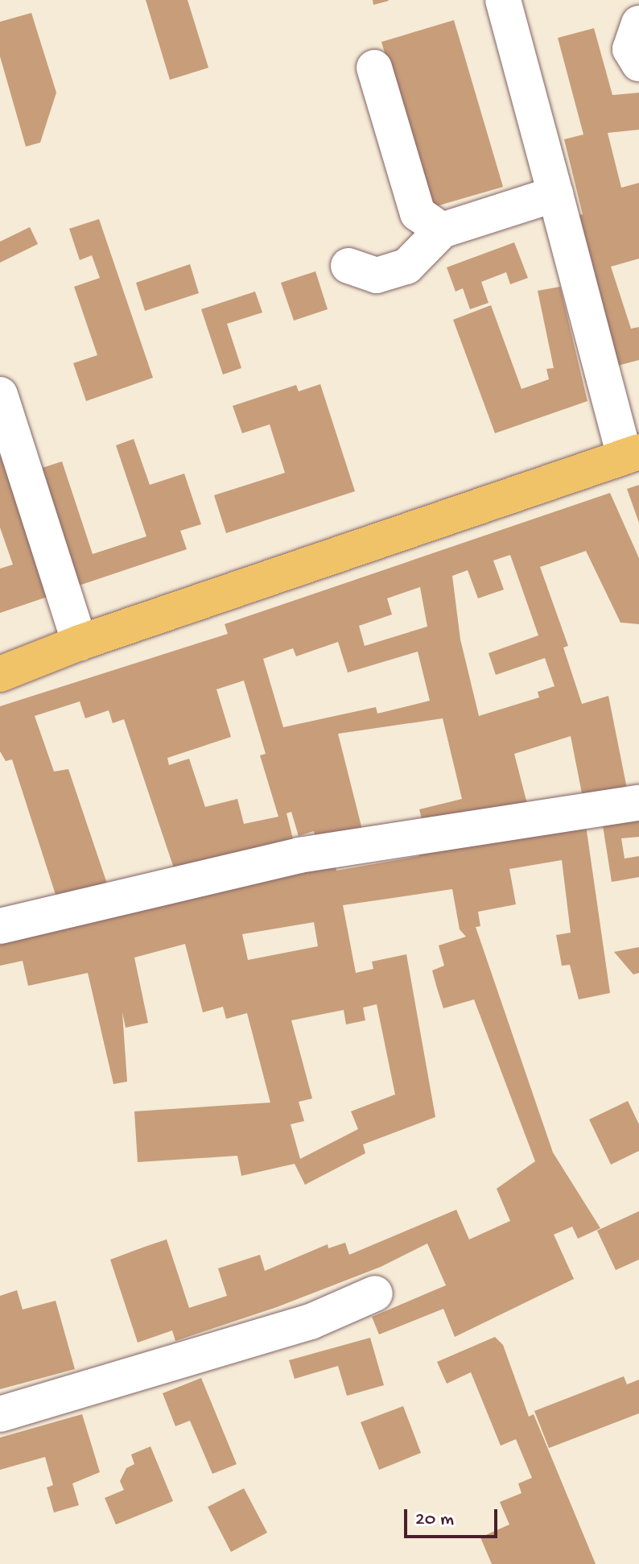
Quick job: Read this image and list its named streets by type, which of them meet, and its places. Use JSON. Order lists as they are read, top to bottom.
{
  "scale_bar": "20 m"
}
